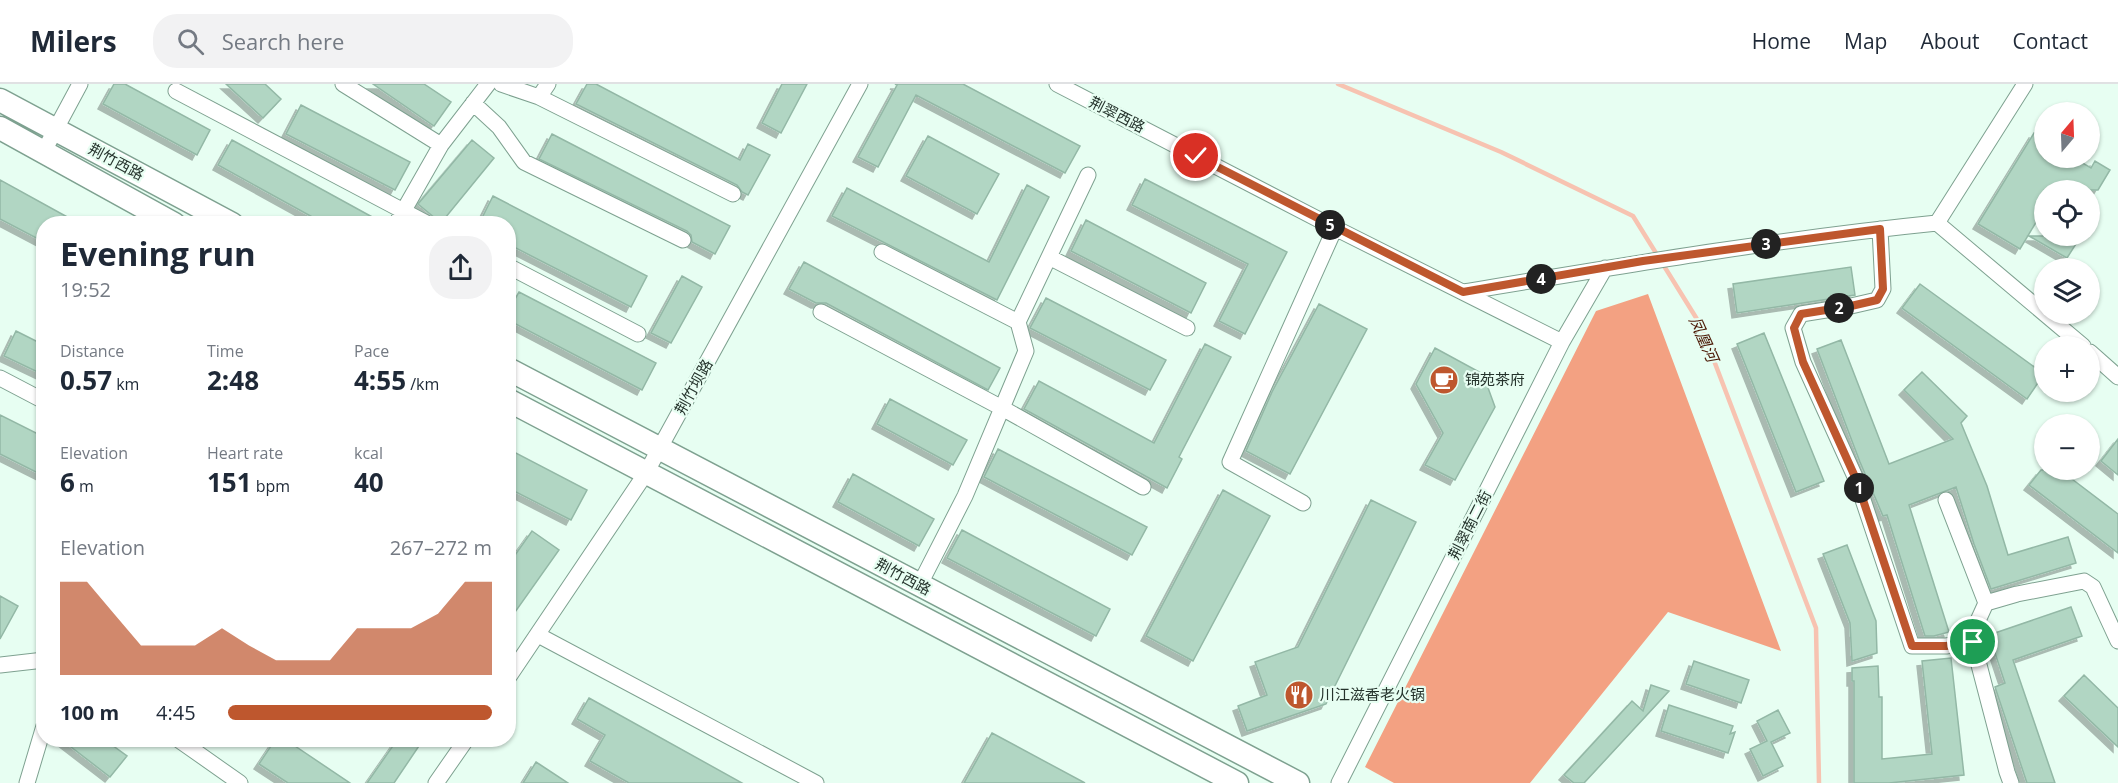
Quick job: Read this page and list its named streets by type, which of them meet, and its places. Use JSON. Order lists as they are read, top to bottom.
{
  "streets": {
    "main road": ["荆竹西路"],
    "street": ["荆翠西路", "荆竹坝路", "荆翠南二街"]
  },
  "crossings": [
    ["荆翠西路", "荆翠南二街"],
    ["荆竹西路", "荆竹坝路"]
  ],
  "water": ["凤凰河"],
  "places": {
    "cafe": ["锦苑茶府"],
    "restaurant": ["川江滋香老火锅"]
  },
  "north": "top",
  "page": {
    "header": "Milers",
    "search": "Search here",
    "nav": [
      "Home",
      "Map",
      "About",
      "Contact"
    ],
    "map_buttons": ["+", "−"],
    "pins": [
      "5",
      "3",
      "4",
      "2",
      "1"
    ],
    "heading": ["Evening run", "19:52"],
    "stats": [
      ["Distance", "0.57 km"],
      ["Time", "2:48"],
      ["Pace", "4:55 /km"],
      ["Elevation", "6 m"],
      ["Heart rate", "151 bpm"],
      ["kcal", "40"]
    ],
    "chart": ["Elevation", "267–272 m"],
    "list": [
      {
        "name": "100 m",
        "note": "4:45"
      }
    ]
  }
}
